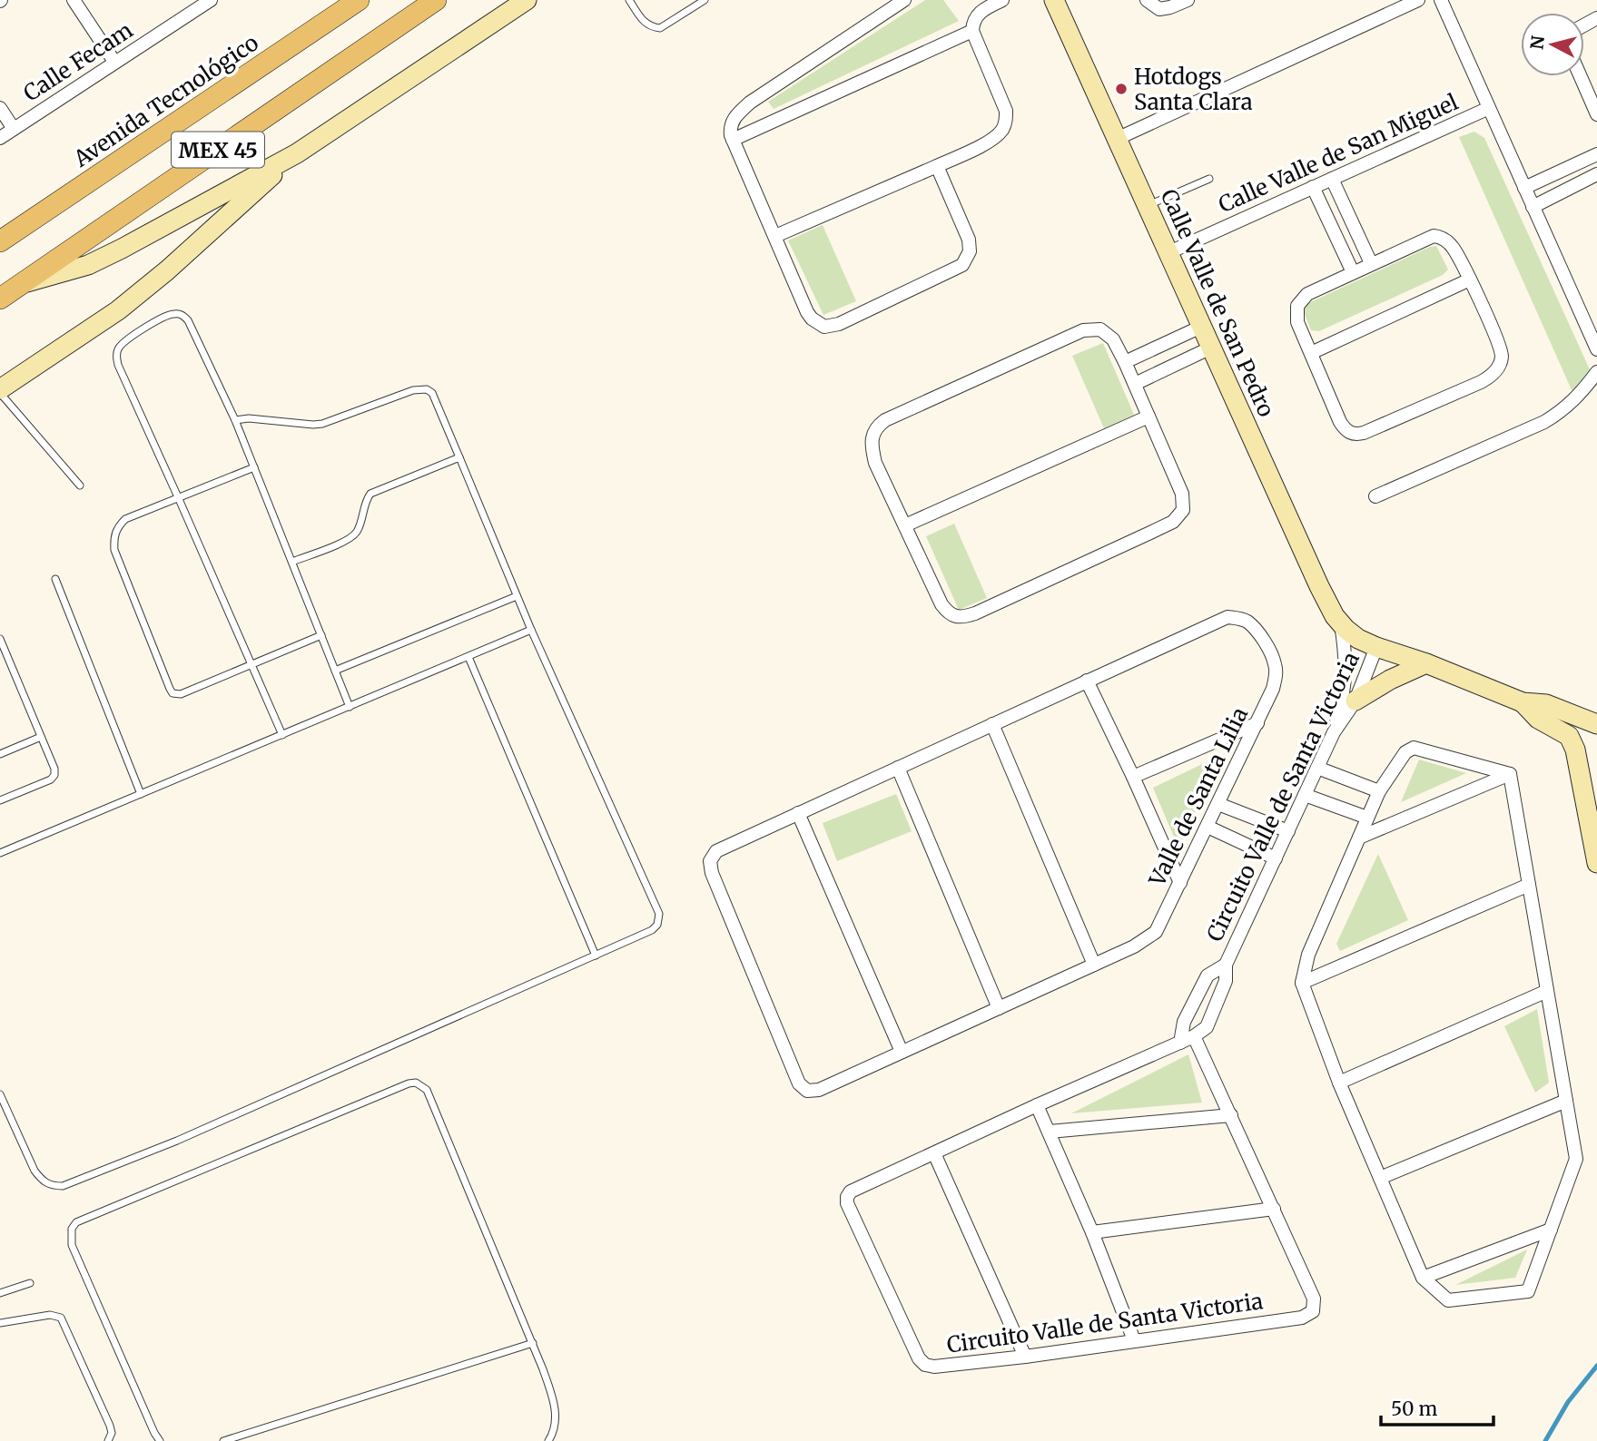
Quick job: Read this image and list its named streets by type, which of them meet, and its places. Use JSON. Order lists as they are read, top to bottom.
{
  "streets": {
    "main road": ["Avenida Tecnológico", "MEX 45"],
    "street": [
      "Calle Fecam",
      "Calle Valle de San Miguel",
      "Calle Valle de San Pedro",
      "Valle de Santa Lilia",
      "Circuito Valle de Santa Victoria"
    ]
  },
  "crossings": [
    ["Calle Valle de San Miguel", "Calle Valle de San Pedro"],
    ["Calle Valle de San Pedro", "Circuito Valle de Santa Victoria"]
  ],
  "places": ["Hotdogs Santa Clara"],
  "scale_bar": "50 m",
  "north": "left"
}
